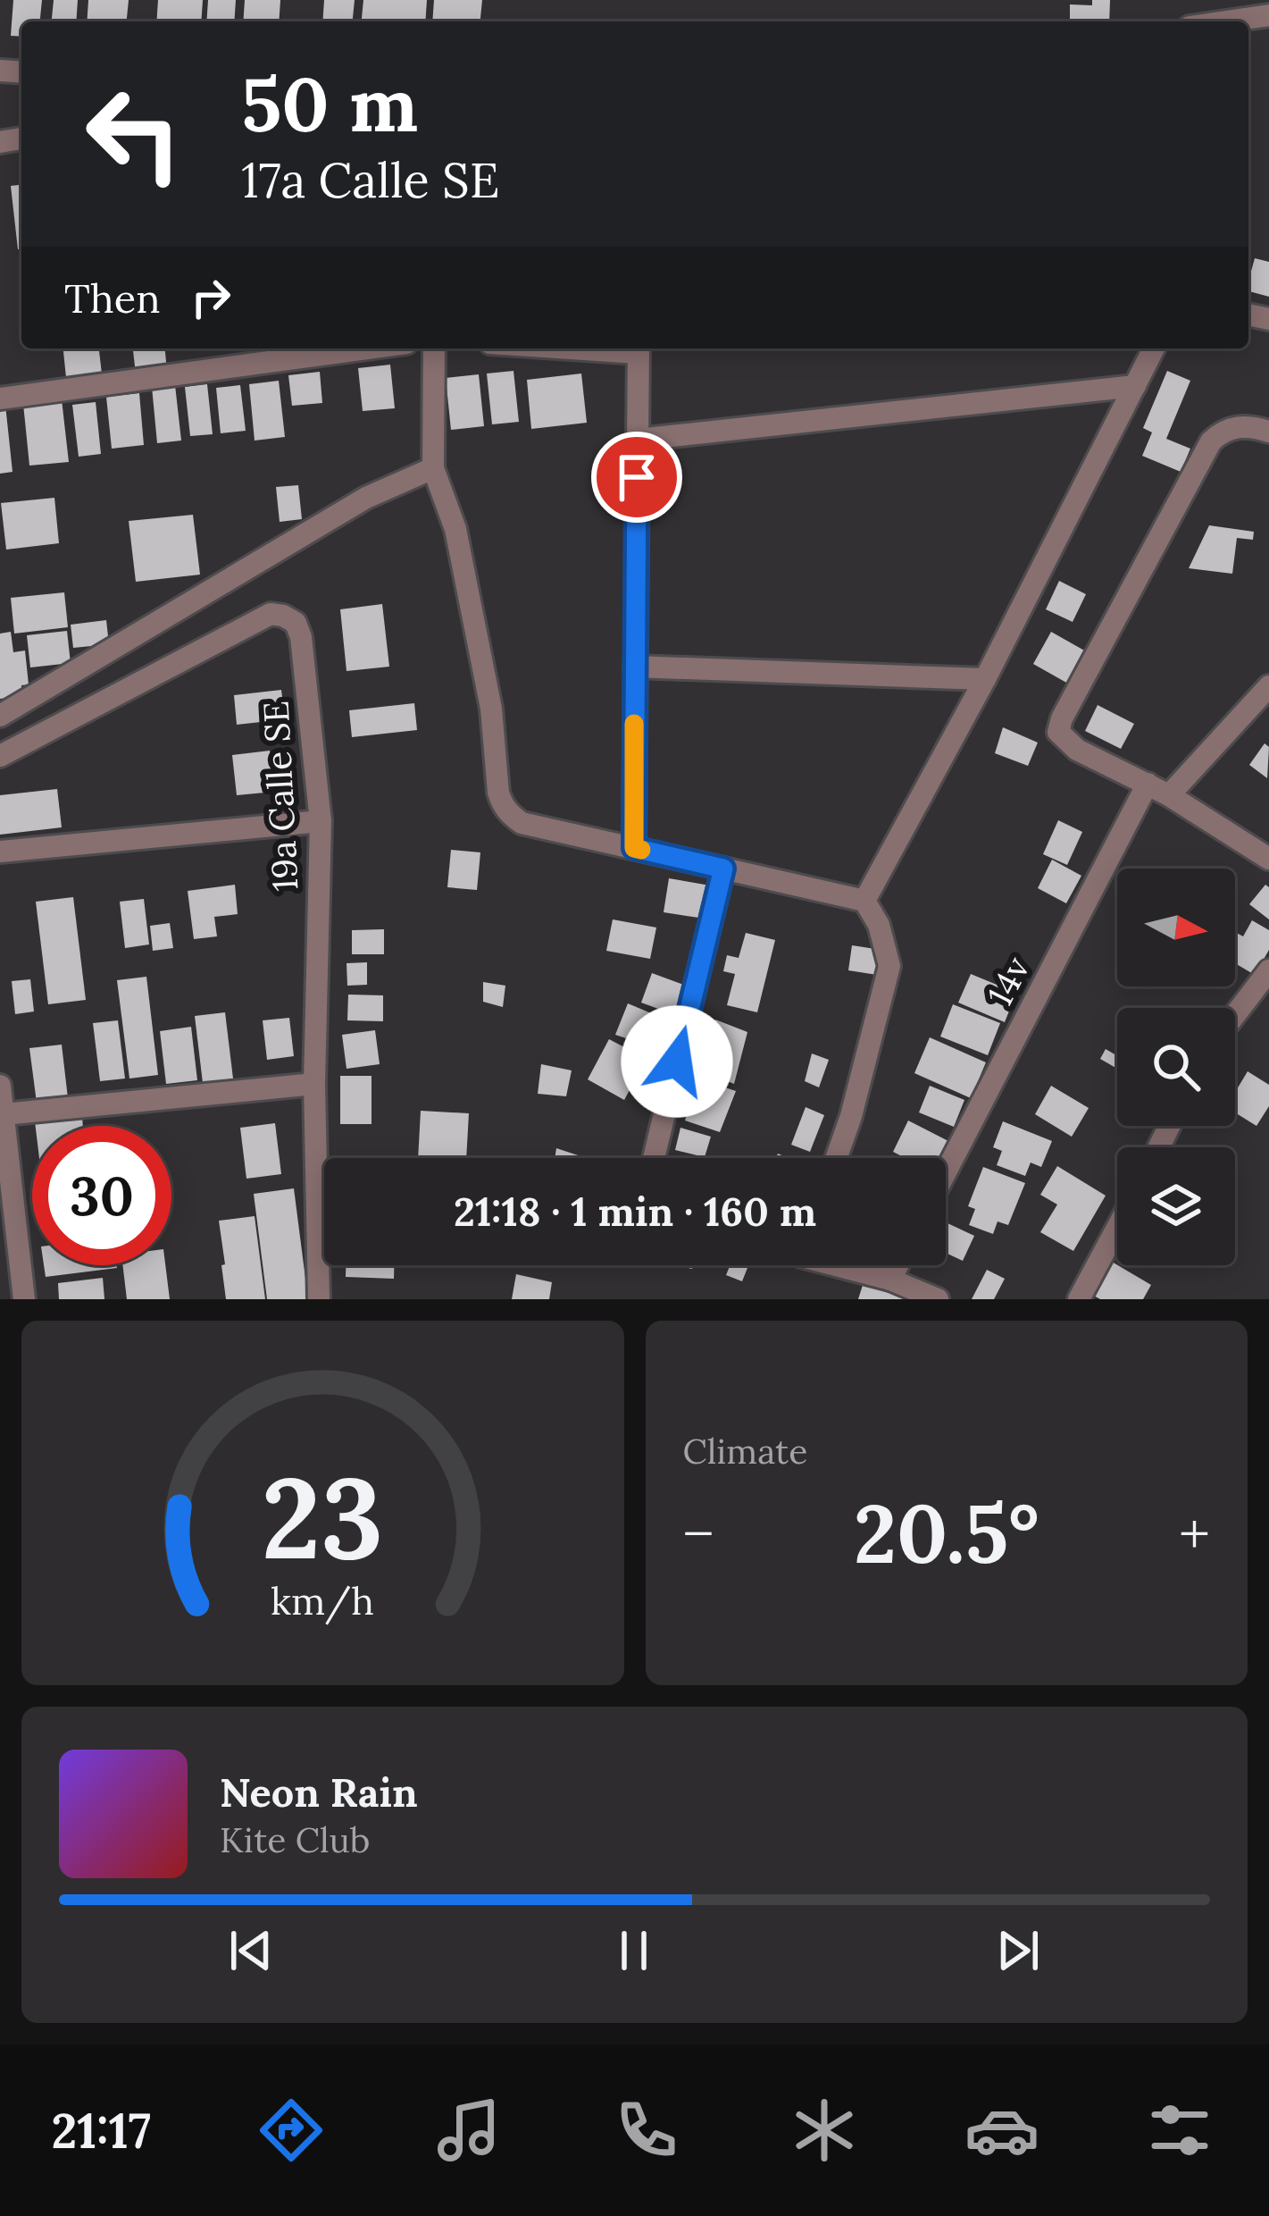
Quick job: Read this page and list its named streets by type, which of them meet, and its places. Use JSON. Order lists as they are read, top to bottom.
{
  "streets": {
    "street": ["19a Calle SE", "14v"]
  },
  "north": "right",
  "page": {
    "turn": ["50 m", "17a Calle SE"],
    "then": "Then",
    "limit": "30",
    "trip": "21:18 · 1 min · 160 m",
    "tile": "Climate",
    "heat": ["−", "20.5°", "+"],
    "song": ["Neon Rain", "Kite Club"],
    "tabs": "21:17",
    "gauge": ["23", "km/h"]
  }
}
